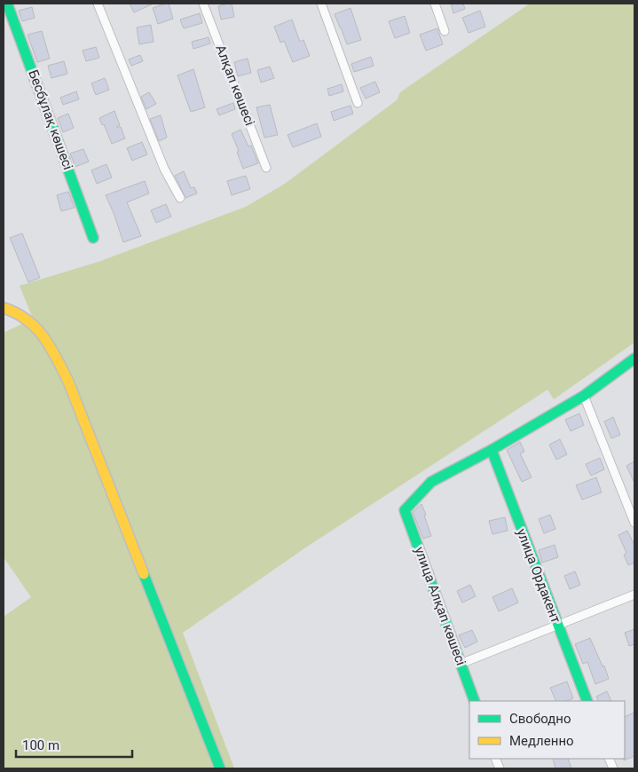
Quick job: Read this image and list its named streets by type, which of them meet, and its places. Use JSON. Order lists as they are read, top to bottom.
{
  "streets": {
    "street": [
      "Алқап көшесі",
      "Бесбұлақ көшесі",
      "улица Ордакент",
      "улица Алқап көшесі"
    ]
  },
  "crossings": [
    ["улица Ордакент", "улица Алқап көшесі"]
  ],
  "legend": ["Свободно", "Медленно"],
  "scale_bar": "100 m"
}
